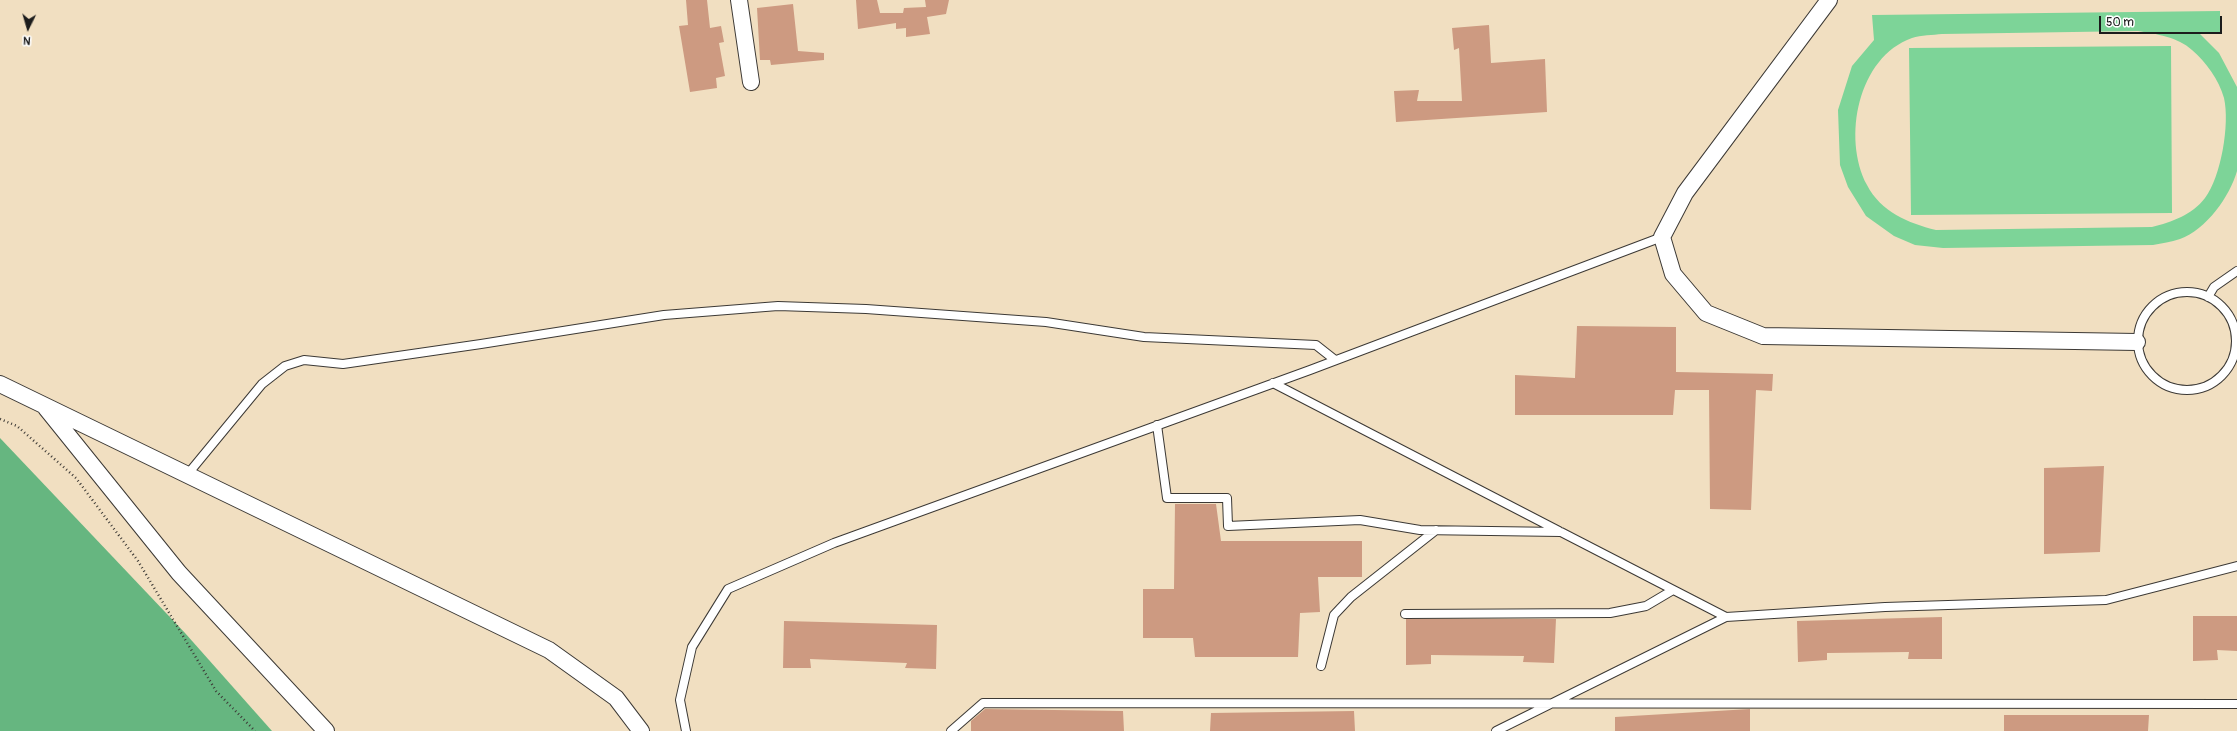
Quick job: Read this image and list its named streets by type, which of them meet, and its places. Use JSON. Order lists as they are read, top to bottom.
{
  "scale_bar": "50 m",
  "north": "bottom"
}
